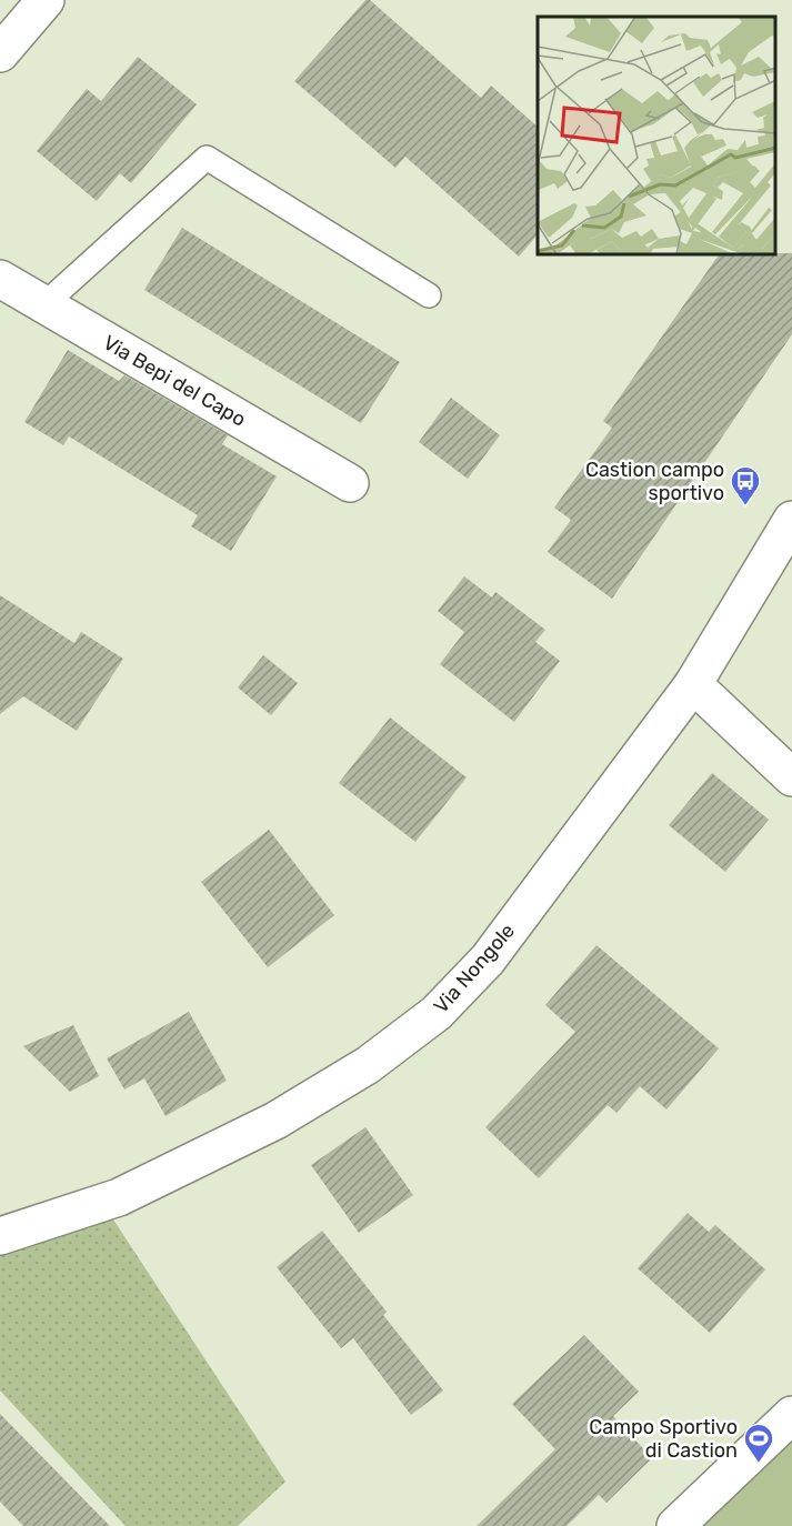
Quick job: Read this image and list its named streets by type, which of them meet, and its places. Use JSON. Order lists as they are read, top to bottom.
{
  "streets": {
    "street": ["Via Bepi del Capo", "Via Nongole"]
  },
  "places": {
    "bus stop": ["Castion campo sportivo"],
    "sports": ["Campo Sportivo di Castion"]
  }
}
